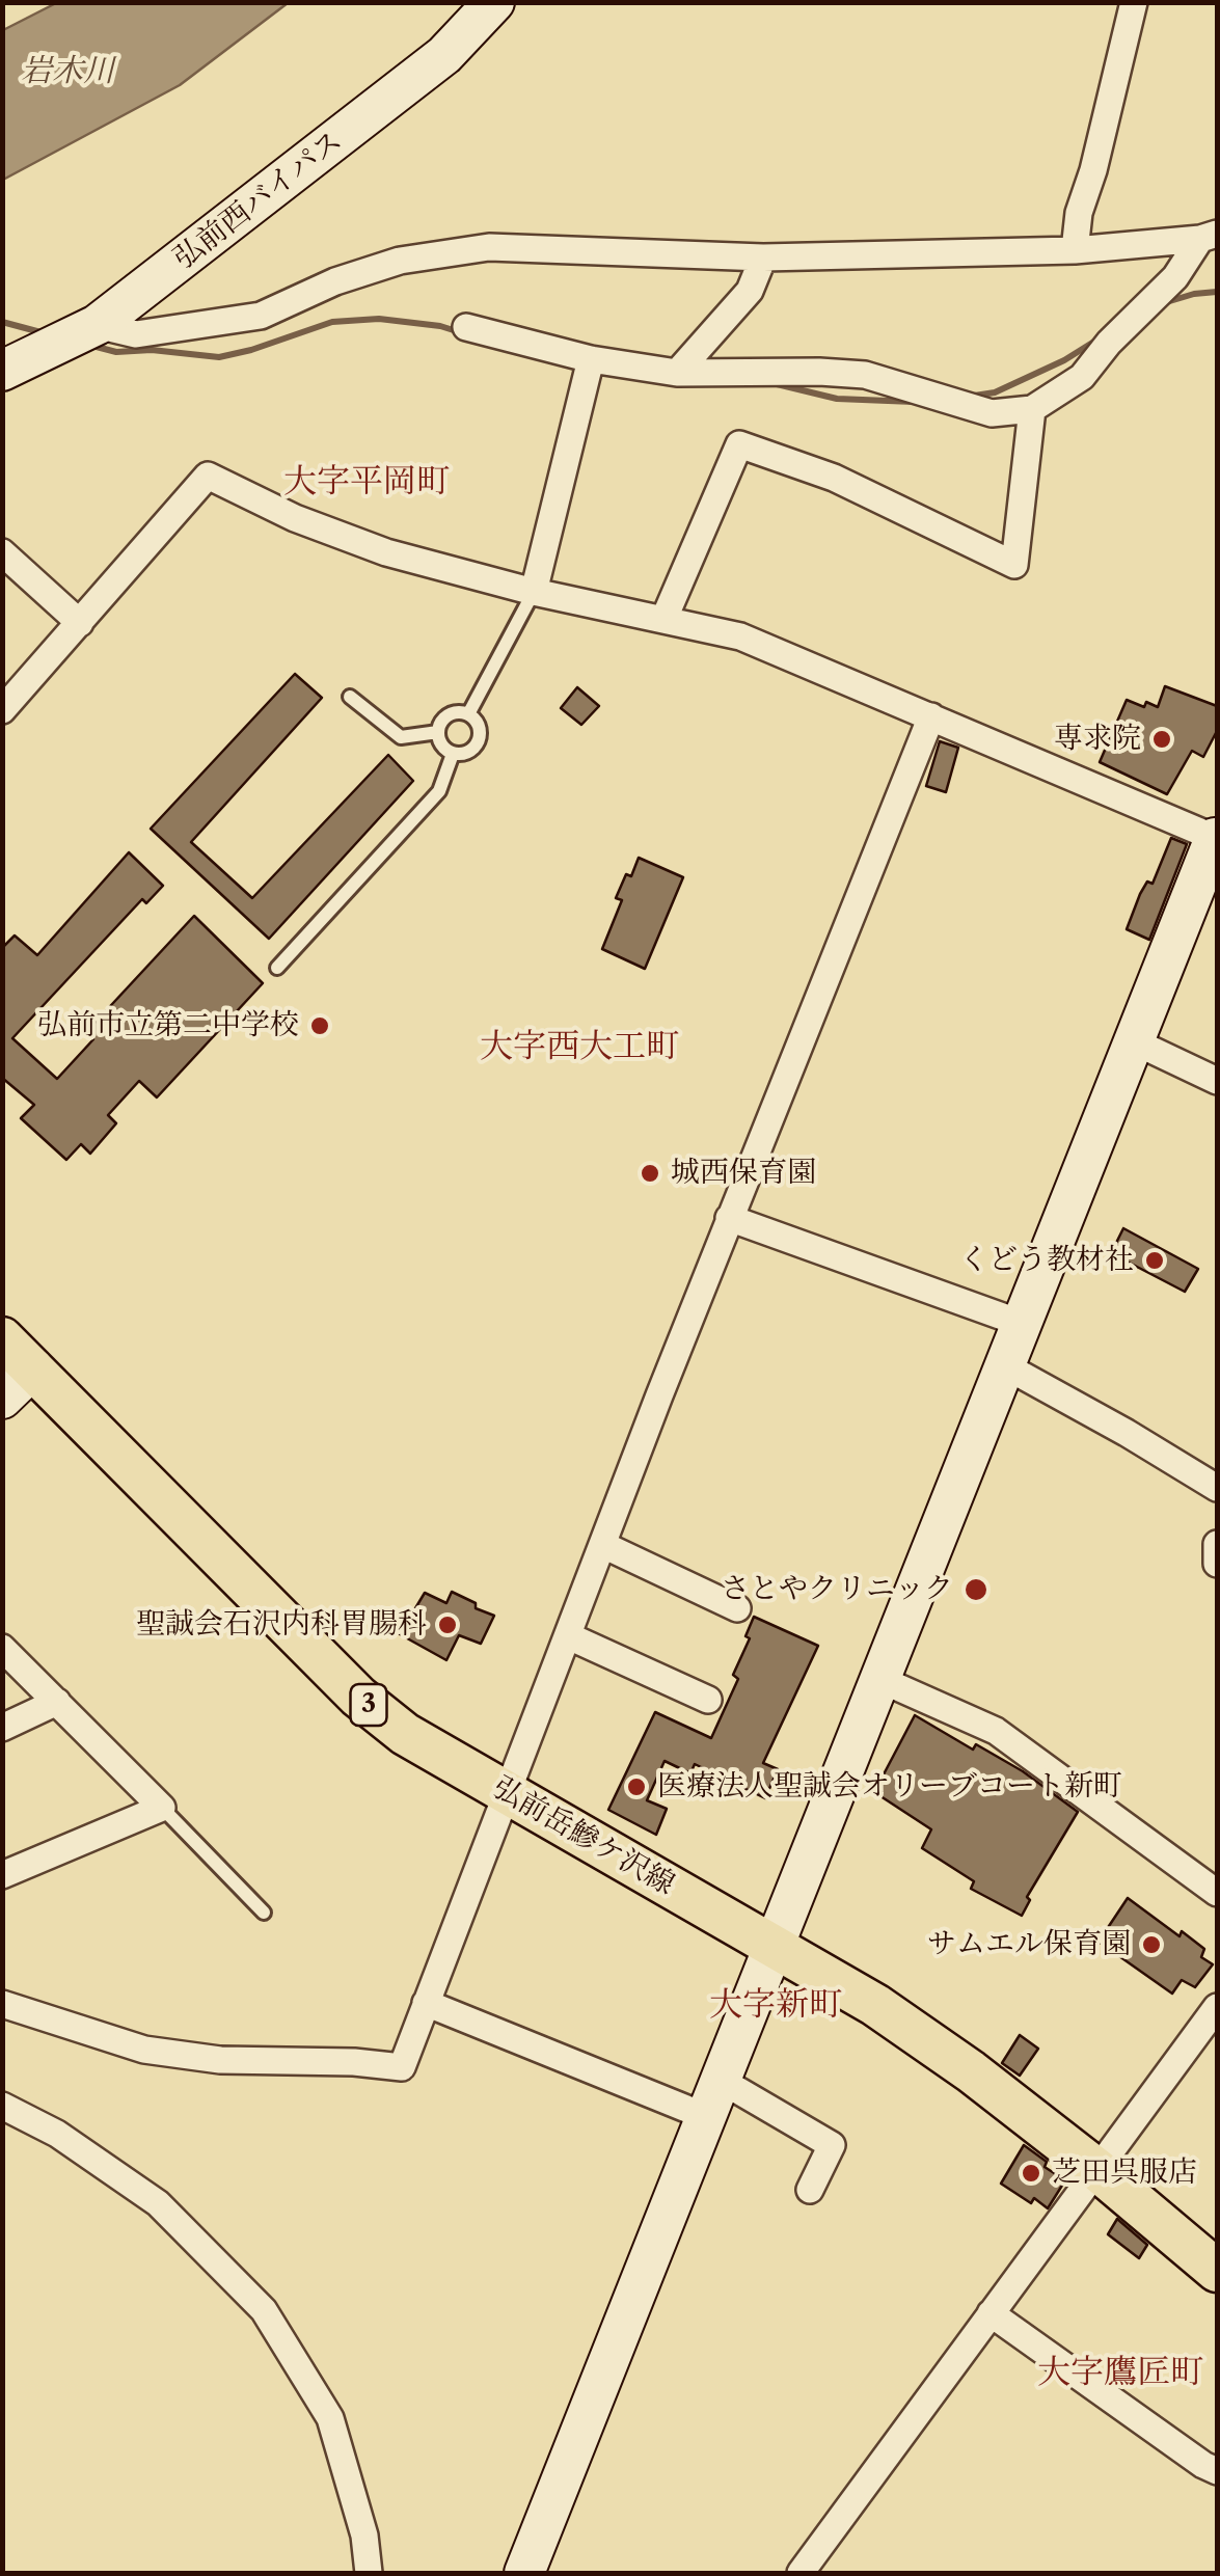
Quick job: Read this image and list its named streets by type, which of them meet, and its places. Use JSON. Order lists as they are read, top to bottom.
{
  "streets": {
    "main road": ["3", "弘前岳鰺ケ沢線"],
    "street": ["弘前西バイパス"]
  },
  "districts": [
    "大字平岡町",
    "大字西大工町",
    "大字新町",
    "大字鷹匠町"
  ],
  "water": ["岩木川"],
  "places": [
    "専求院",
    "弘前市立第二中学校",
    "城西保育園",
    "くどう教材社",
    "さとやクリニック",
    "聖誠会石沢内科胃腸科",
    "医療法人聖誠会オリーブコート新町",
    "サムエル保育園",
    "芝田呉服店"
  ]
}
